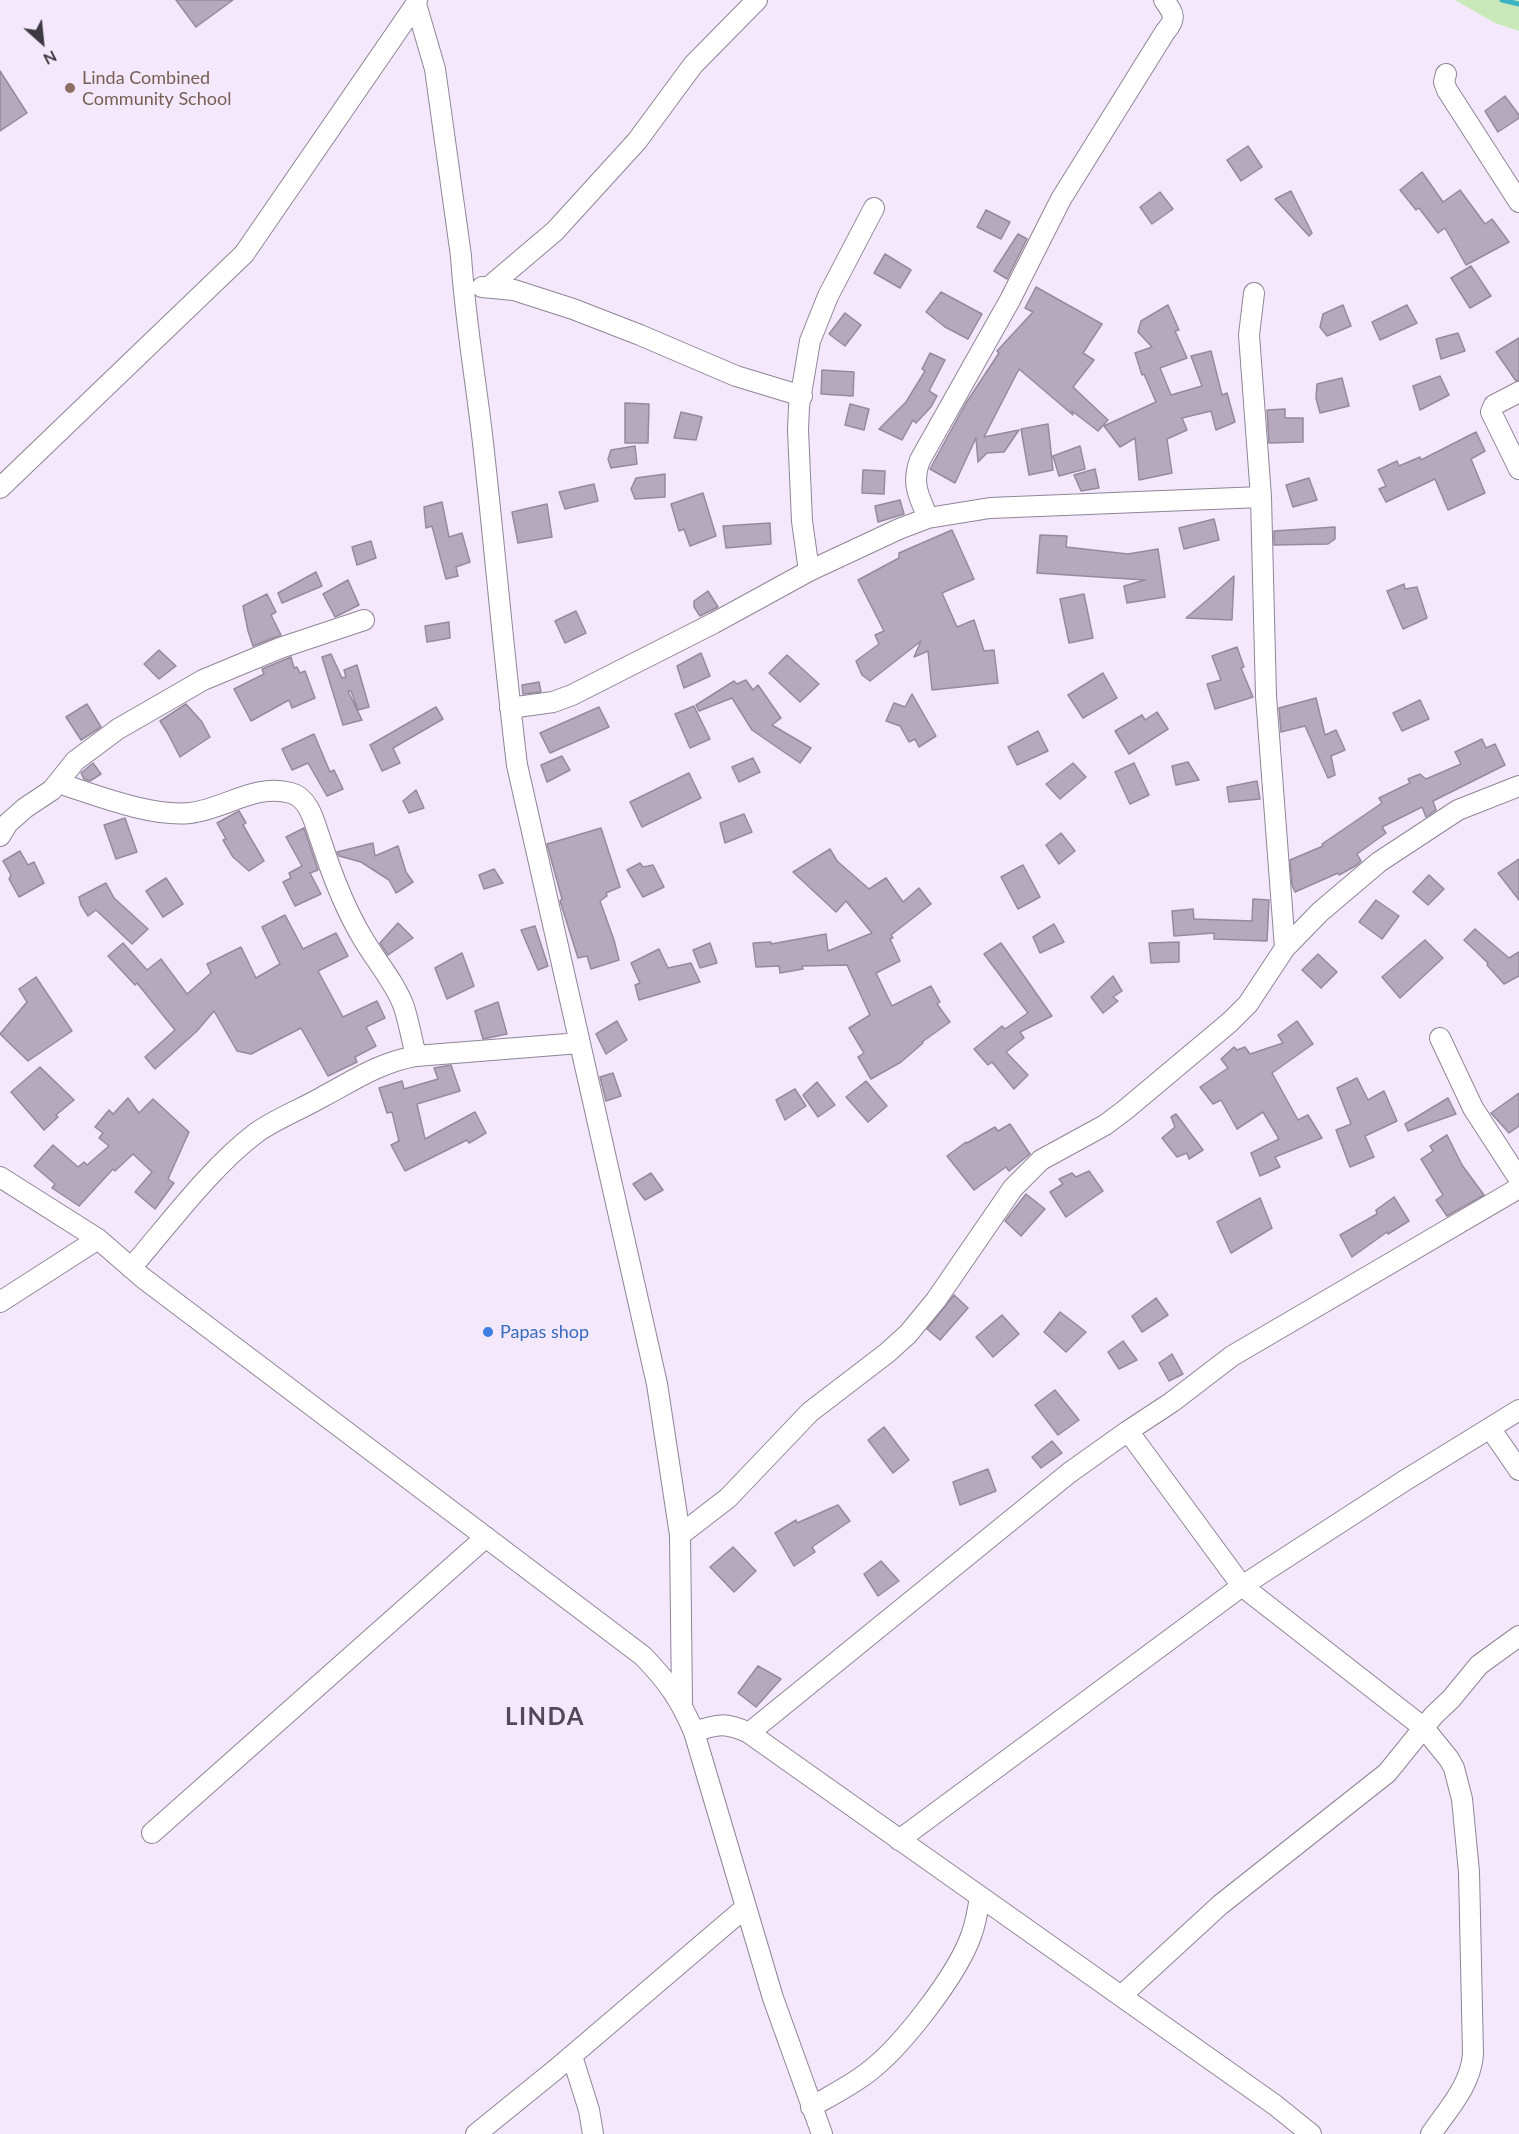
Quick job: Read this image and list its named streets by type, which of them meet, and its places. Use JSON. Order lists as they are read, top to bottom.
{
  "districts": ["LINDA"],
  "places": ["Linda Combined Community School", "Papas shop"],
  "north": "bottom right"
}
